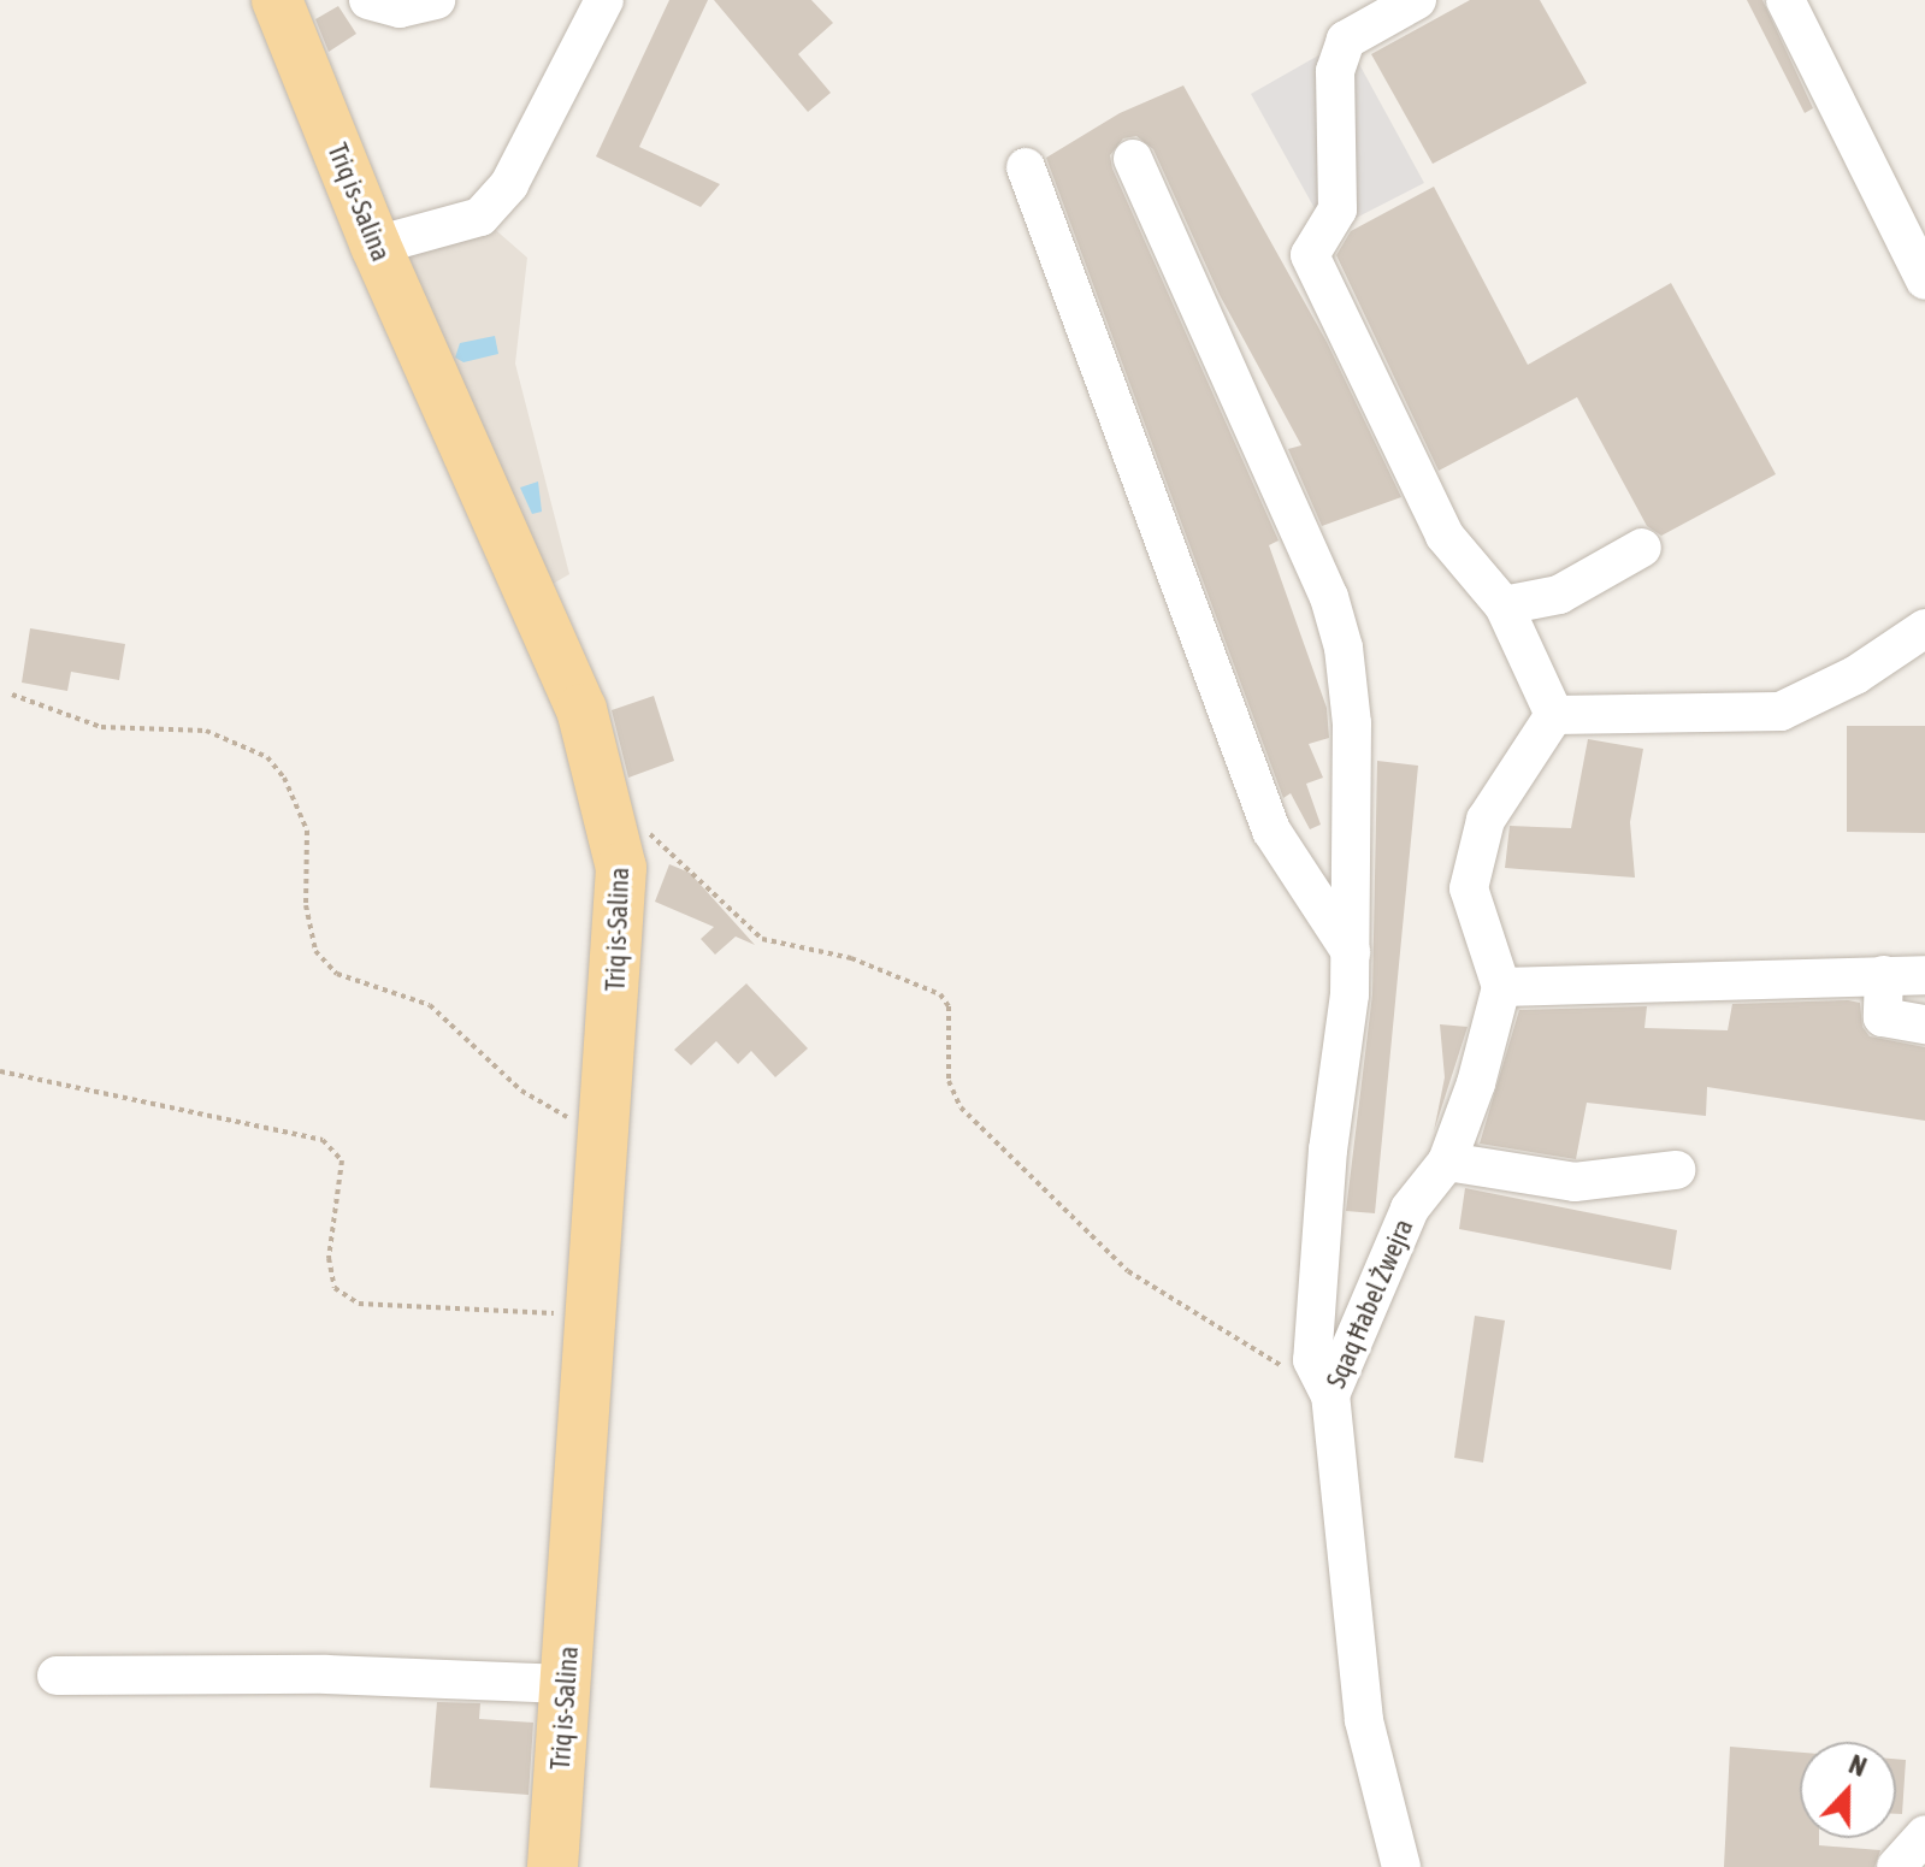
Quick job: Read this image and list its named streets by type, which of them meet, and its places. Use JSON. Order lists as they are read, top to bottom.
{
  "streets": {
    "main road": ["Triq is-Salina"],
    "street": ["Sqaq Ħabel Żwejra"]
  },
  "north": "top"
}
